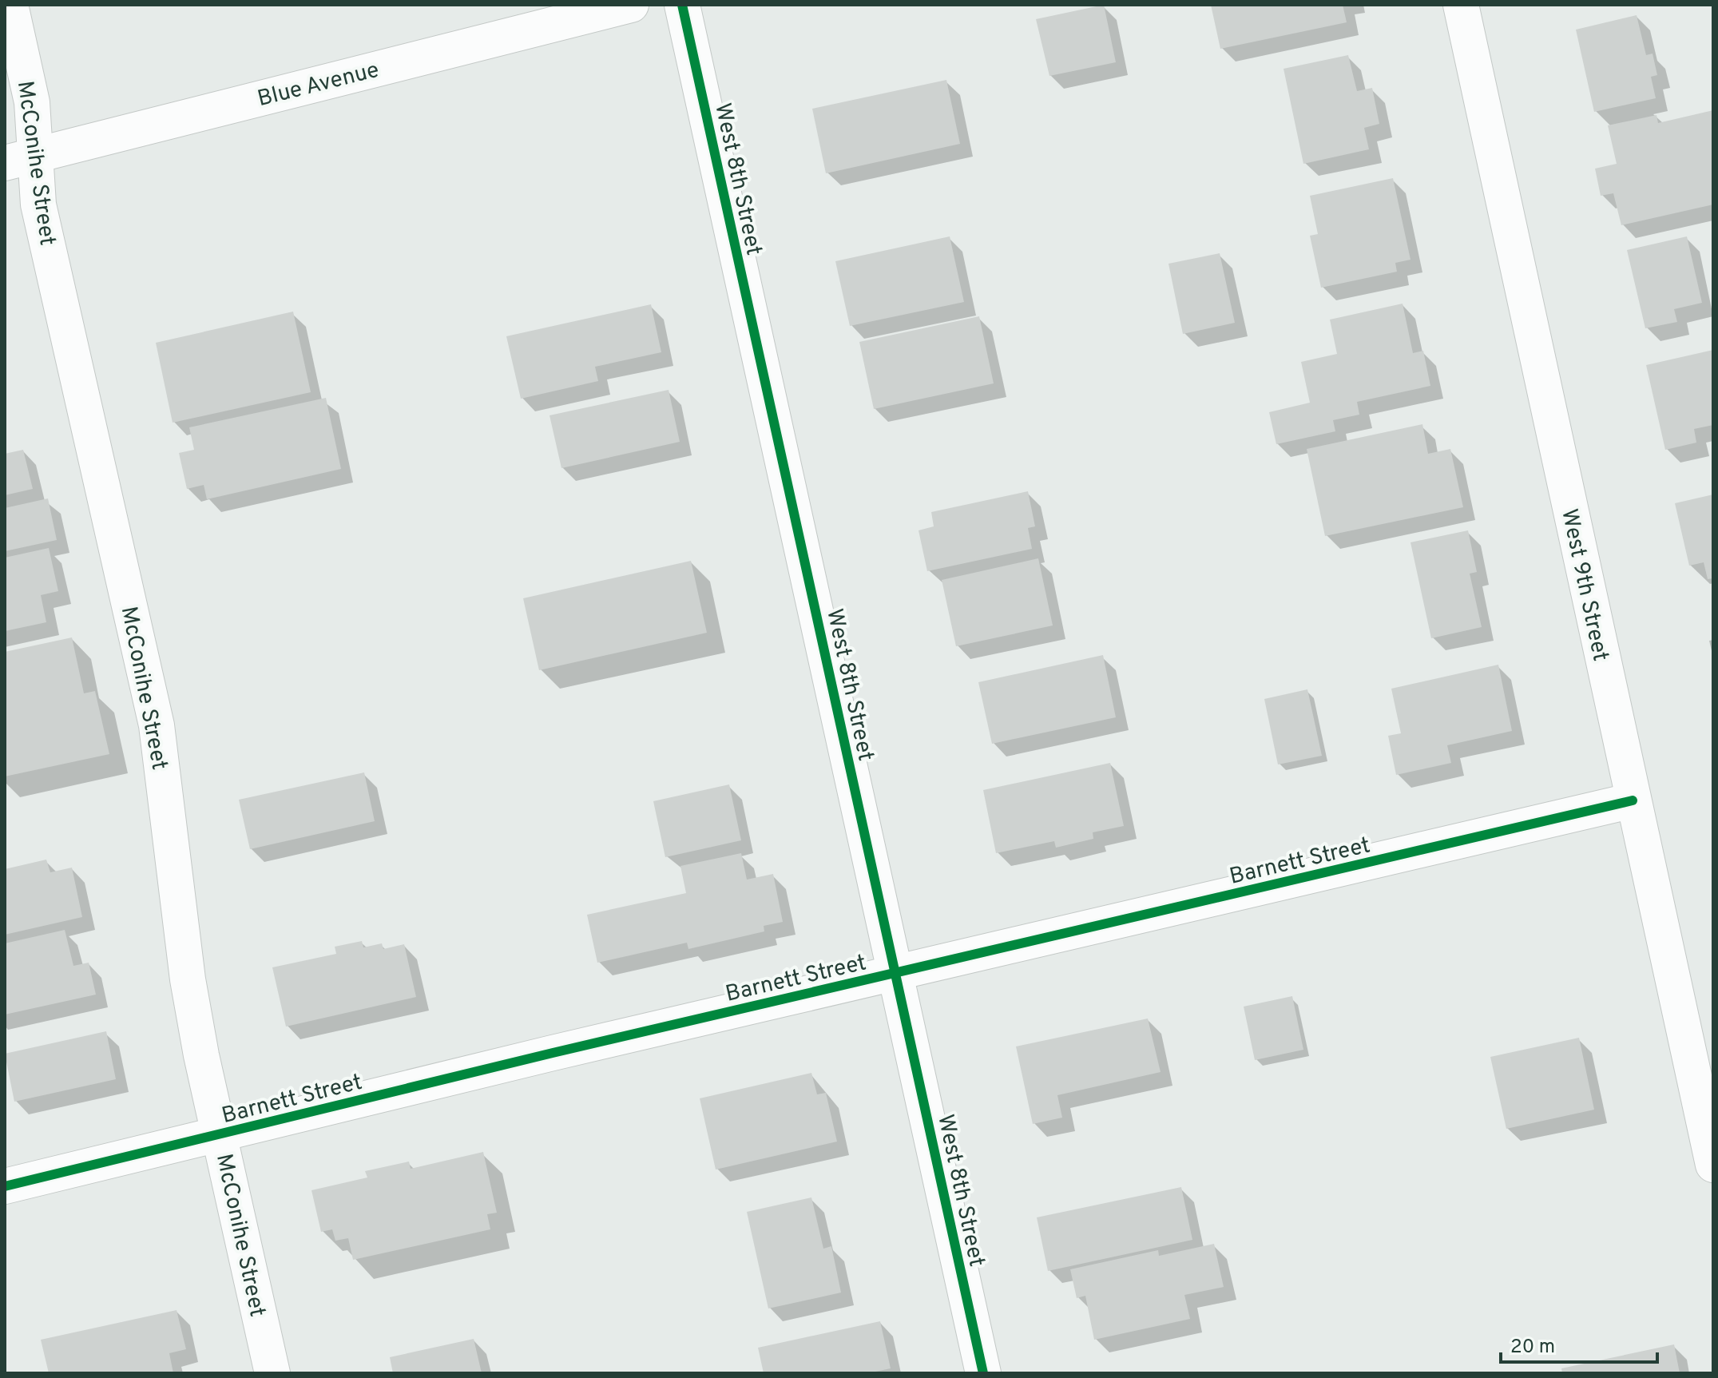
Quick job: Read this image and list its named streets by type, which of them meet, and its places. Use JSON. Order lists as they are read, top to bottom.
{
  "streets": {
    "street": [
      "Blue Avenue",
      "McConihe Street",
      "West 8th Street",
      "West 9th Street",
      "Barnett Street"
    ]
  },
  "crossings": [
    ["Blue Avenue", "McConihe Street"],
    ["McConihe Street", "Barnett Street"],
    ["West 8th Street", "Barnett Street"],
    ["West 9th Street", "Barnett Street"]
  ],
  "scale_bar": "20 m"
}
